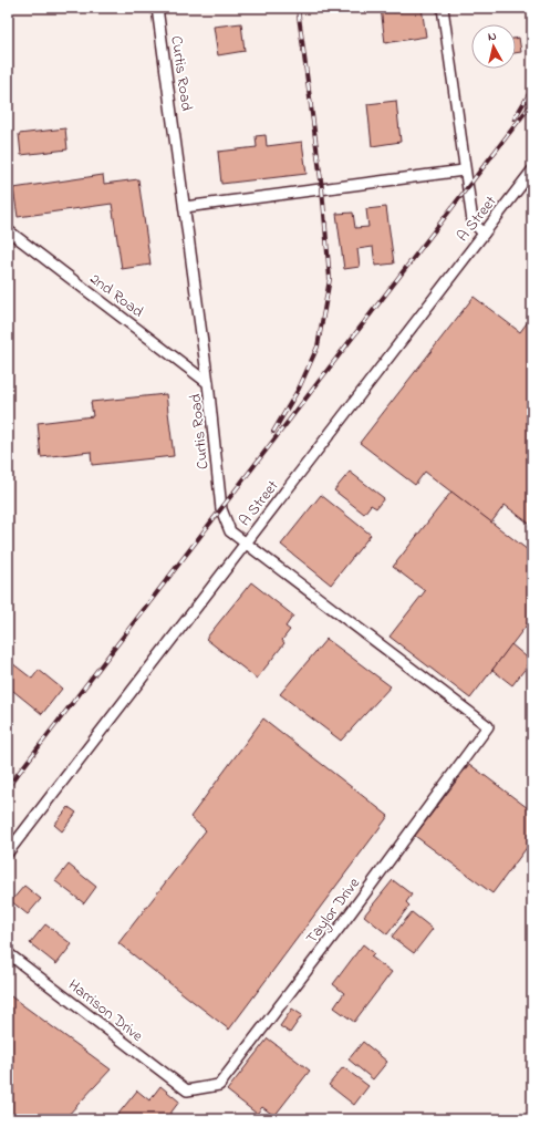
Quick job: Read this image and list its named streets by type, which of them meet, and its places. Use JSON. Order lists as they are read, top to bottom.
{
  "streets": {
    "street": [
      "Curtis Road",
      "A Street",
      "2nd Road",
      "Taylor Drive",
      "Harrison Drive"
    ]
  },
  "crossings": [
    ["Curtis Road", "A Street"],
    ["Curtis Road", "2nd Road"],
    ["Curtis Road", "Taylor Drive"],
    ["Taylor Drive", "Harrison Drive"]
  ],
  "north": "top"
}
